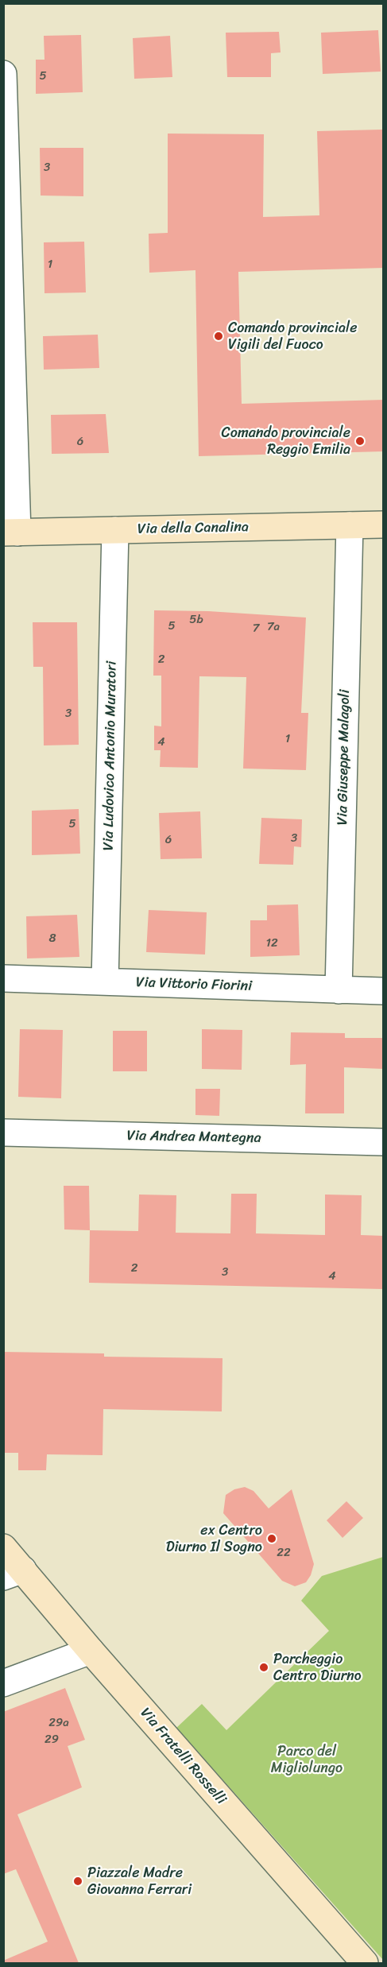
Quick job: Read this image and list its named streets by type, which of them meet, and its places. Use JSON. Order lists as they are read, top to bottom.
{
  "streets": {
    "street": [
      "Via della Canalina",
      "Via Ludovico Antonio Muratori",
      "Via Giuseppe Malagoli",
      "Via Vittorio Fiorini",
      "Via Andrea Mantegna",
      "Via Fratelli Rosselli"
    ]
  },
  "crossings": [
    ["Via della Canalina", "Via Ludovico Antonio Muratori"],
    ["Via della Canalina", "Via Giuseppe Malagoli"],
    ["Via Ludovico Antonio Muratori", "Via Vittorio Fiorini"],
    ["Via Giuseppe Malagoli", "Via Vittorio Fiorini"]
  ],
  "parks": ["Parco del Migliolungo"],
  "places": [
    "Comando provinciale Vigili del Fuoco",
    "Comando provinciale Reggio Emilia",
    "ex Centro Diurno Il Sogno",
    "Parcheggio Centro Diurno",
    "Piazzale Madre Giovanna Ferrari"
  ],
  "house_numbers": [
    "5",
    "3",
    "1",
    "6",
    "5b",
    "5",
    "7a",
    "7",
    "2",
    "3",
    "1",
    "4",
    "5",
    "3",
    "6",
    "8",
    "12",
    "2",
    "3",
    "4",
    "22",
    "29a",
    "29"
  ]
}
